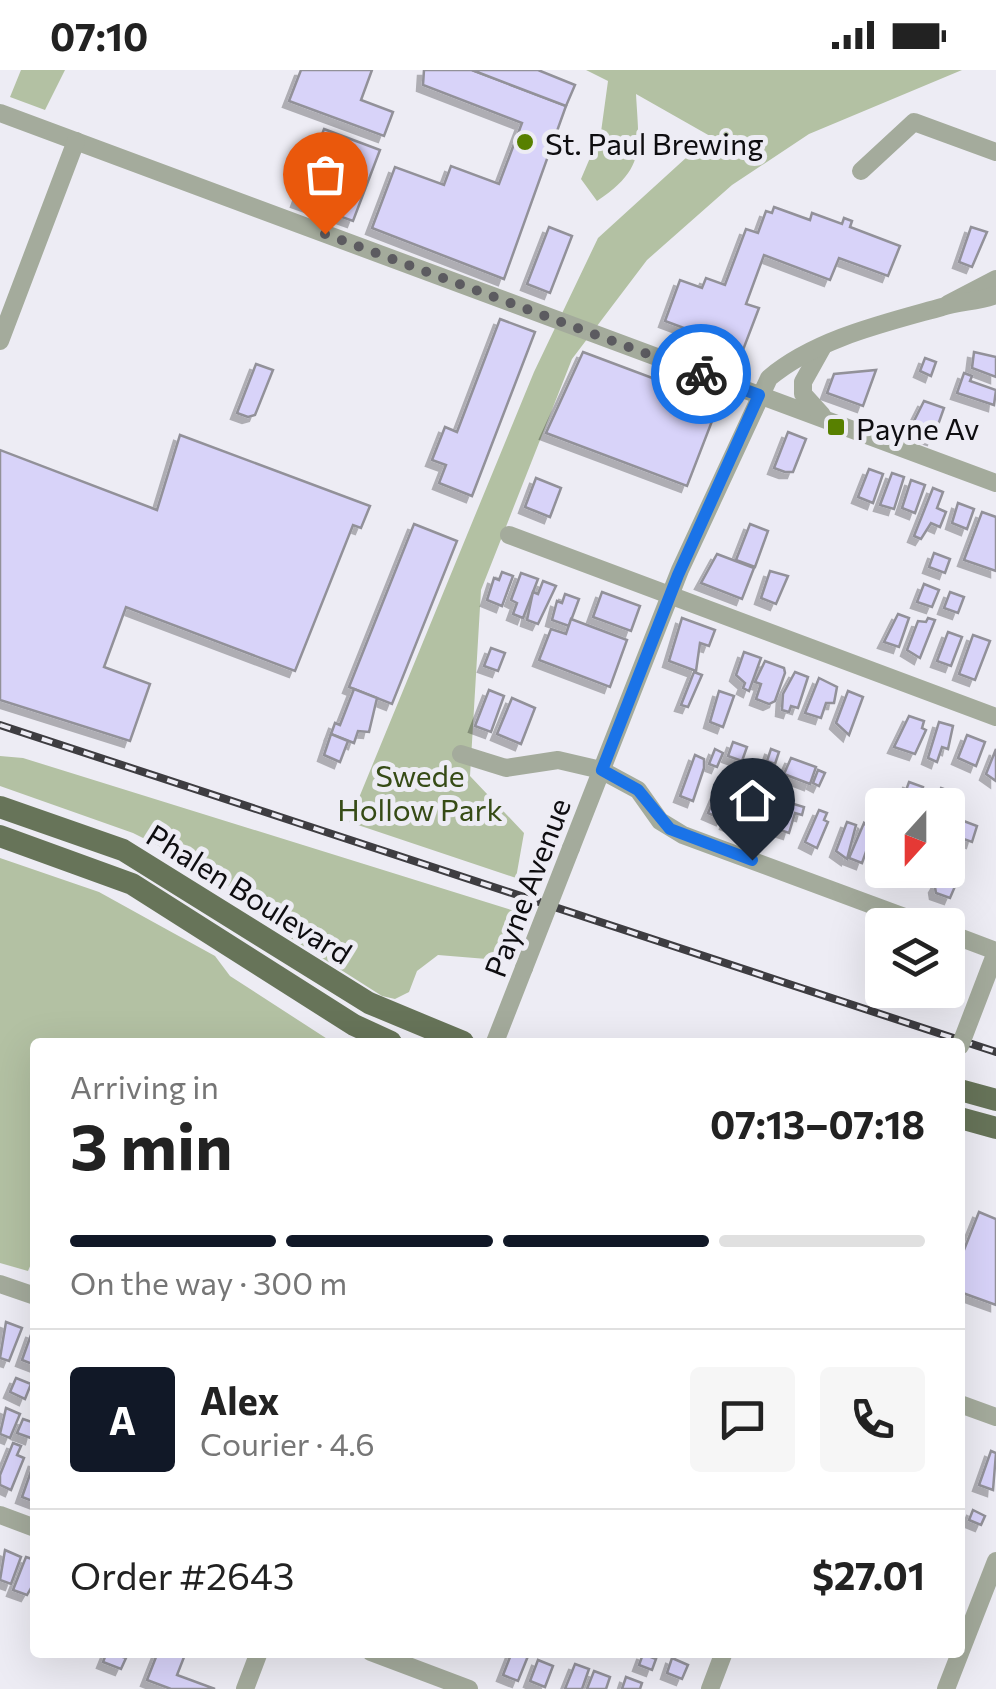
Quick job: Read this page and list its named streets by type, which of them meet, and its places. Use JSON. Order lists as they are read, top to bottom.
{
  "streets": {
    "main road": ["Phalen Boulevard"],
    "street": ["Payne Avenue"]
  },
  "parks": ["Swede Hollow Park"],
  "places": {
    "other": ["St. Paul Brewing"],
    "transit": ["Payne Av"]
  },
  "north": "bottom",
  "page": {
    "status": "07:10",
    "heading": ["3 min", "Arriving in", "07:13–07:18"],
    "panel": [
      "Alex",
      "Courier · 4.6",
      "Order #2643",
      "$27.01"
    ],
    "bar": "On the way · 300 m",
    "round": "A"
  }
}
